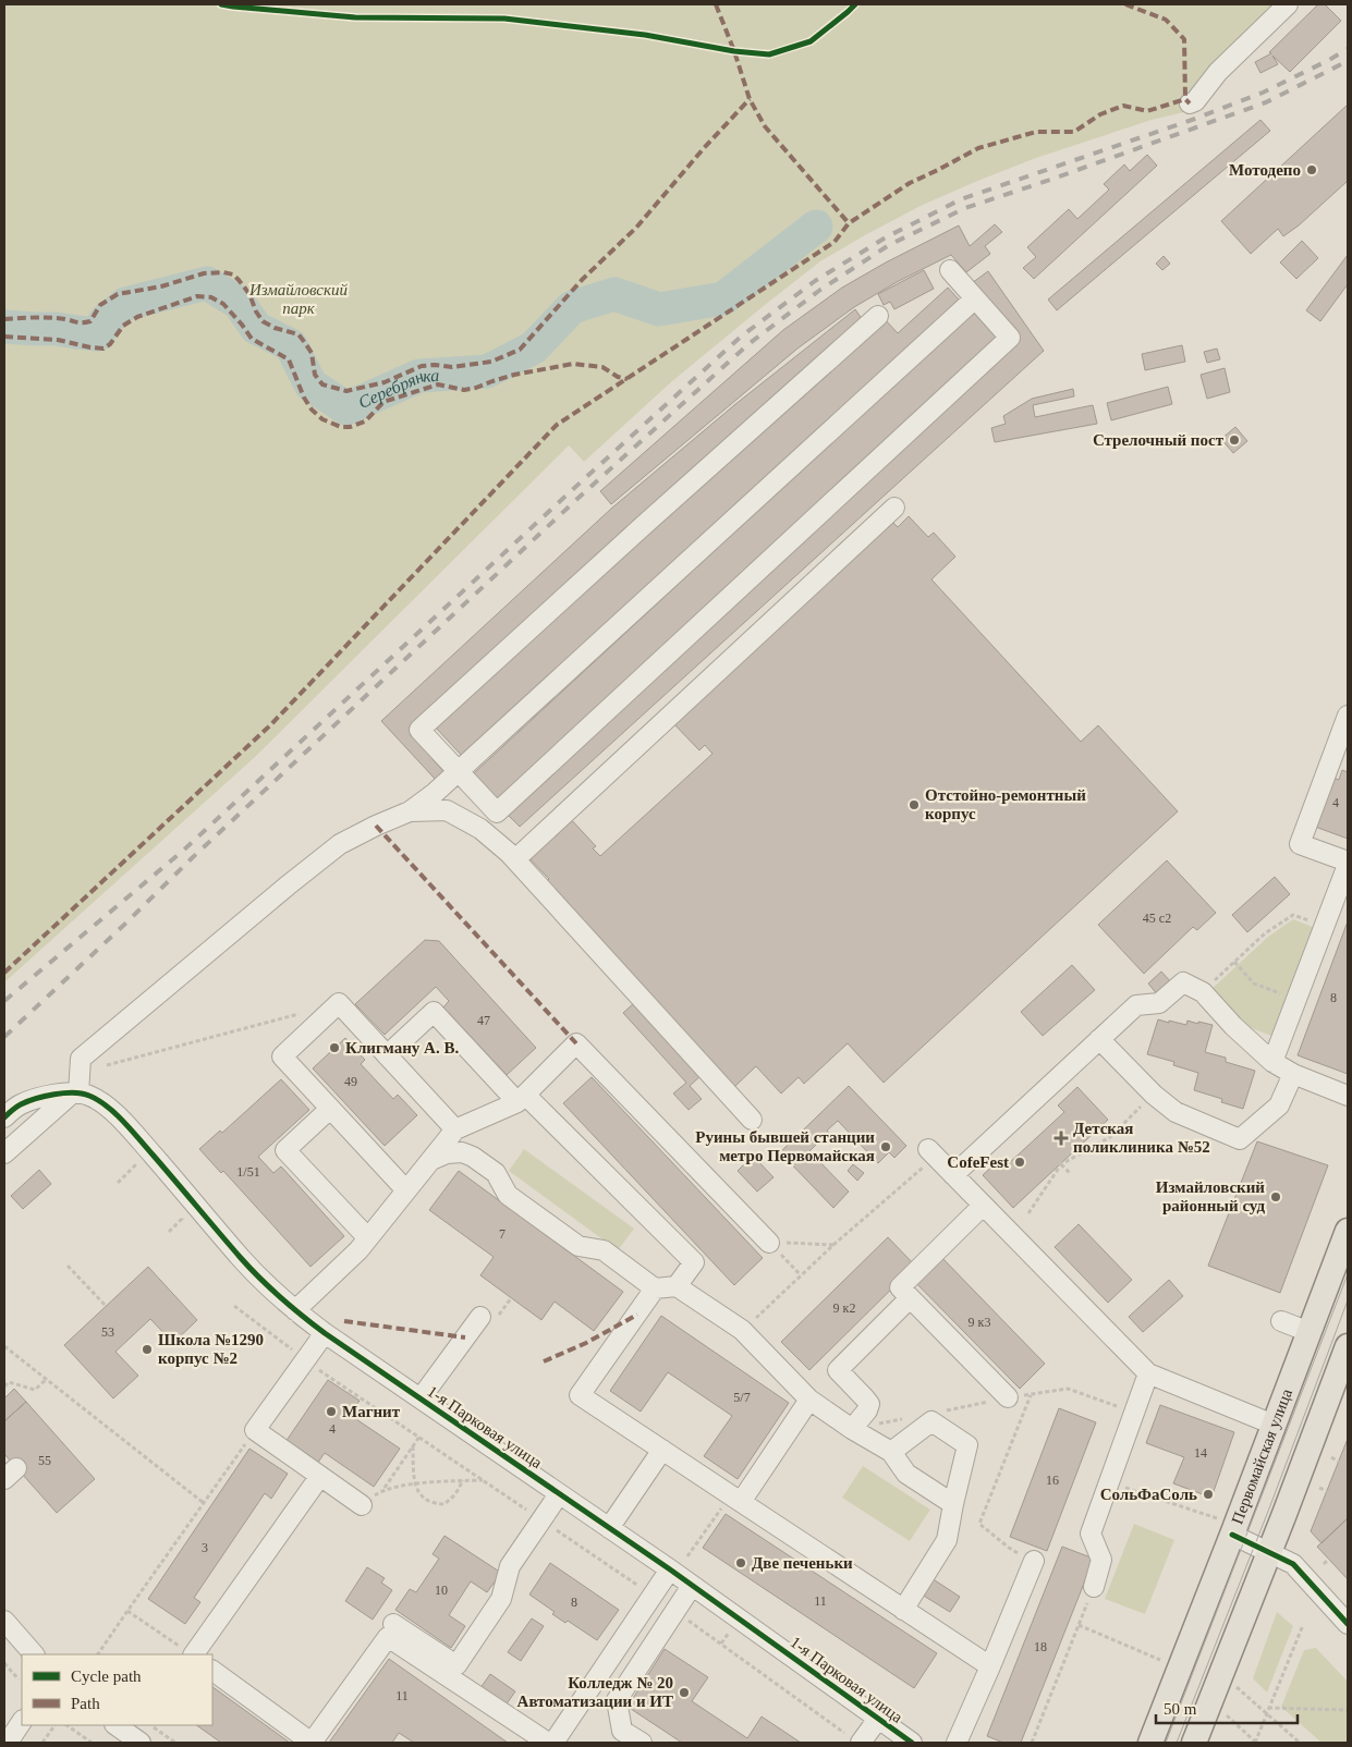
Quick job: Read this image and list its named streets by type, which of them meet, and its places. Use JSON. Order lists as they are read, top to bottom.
{
  "streets": {
    "main road": ["Первомайская улица"],
    "street": ["1-я Парковая улица"]
  },
  "water": ["Серебрянка"],
  "parks": ["Измайловский парк"],
  "places": {
    "other": [
      "Мотодепо",
      "Стрелочный пост",
      "Отстойно-ремонтный корпус",
      "Клигману А. В.",
      "Руины бывшей станции метро Первомайская",
      "CofeFest",
      "Измайловский районный суд",
      "Школа №1290 корпус №2",
      "Магнит",
      "СольФаСоль",
      "Две печеньки",
      "Колледж № 20 Автоматизации и ИТ"
    ],
    "health": ["Детская поликлиника №52"]
  },
  "house_numbers": [
    "4",
    "45 с2",
    "8",
    "47",
    "49",
    "1/51",
    "7",
    "9 к2",
    "9 к3",
    "53",
    "5/7",
    "4",
    "14",
    "55",
    "16",
    "3",
    "10",
    "11",
    "8",
    "18",
    "11"
  ],
  "legend": ["Cycle path", "Path"],
  "scale_bar": "50 m"
}
